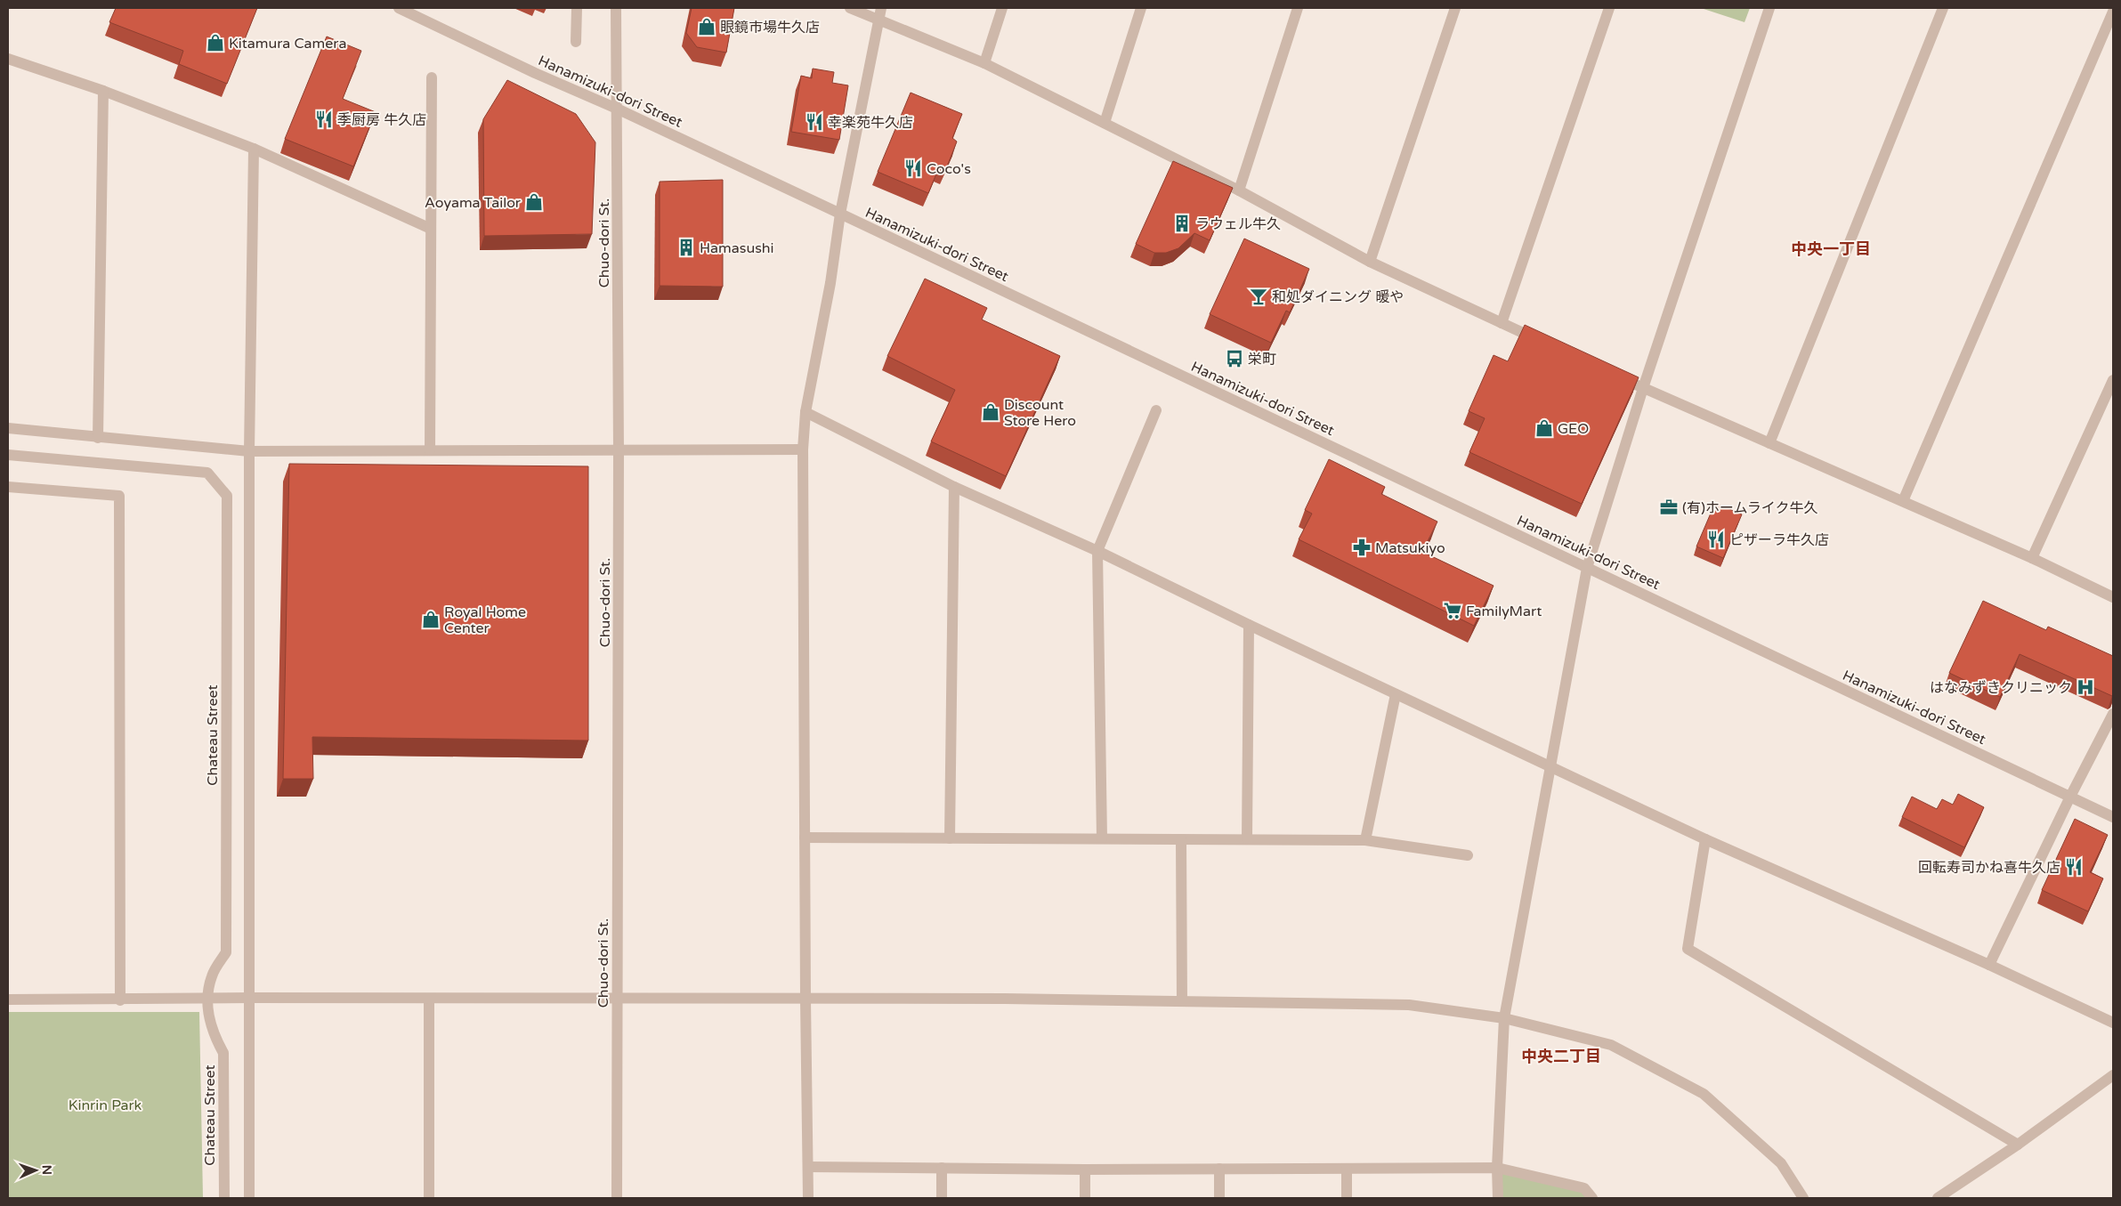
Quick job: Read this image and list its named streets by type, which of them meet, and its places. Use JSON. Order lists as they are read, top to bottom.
{
  "streets": {
    "street": ["Hanamizuki-dori Street", "Chuo-dori St.", "Chateau Street"]
  },
  "crossings": [
    ["Hanamizuki-dori Street", "Chuo-dori St."]
  ],
  "districts": ["中央一丁目", "中央二丁目"],
  "parks": ["Kinrin Park"],
  "places": {
    "shop": [
      "眼鏡市場牛久店",
      "Kitamura Camera",
      "Aoyama Tailor",
      "Discount Store Hero",
      "GEO",
      "Royal Home Center"
    ],
    "restaurant": [
      "季厨房 牛久店",
      "幸楽苑牛久店",
      "Coco's",
      "ピザーラ牛久店",
      "回転寿司かね喜牛久店"
    ],
    "building": ["ラウェル牛久", "Hamasushi"],
    "bar": ["和処ダイニング 暖や"],
    "bus stop": ["栄町"],
    "office": ["(有)ホームライク牛久"],
    "pharmacy": ["Matsukiyo"],
    "supermarket": ["FamilyMart"],
    "hospital": ["はなみずきクリニック"]
  },
  "north": "right"
}
